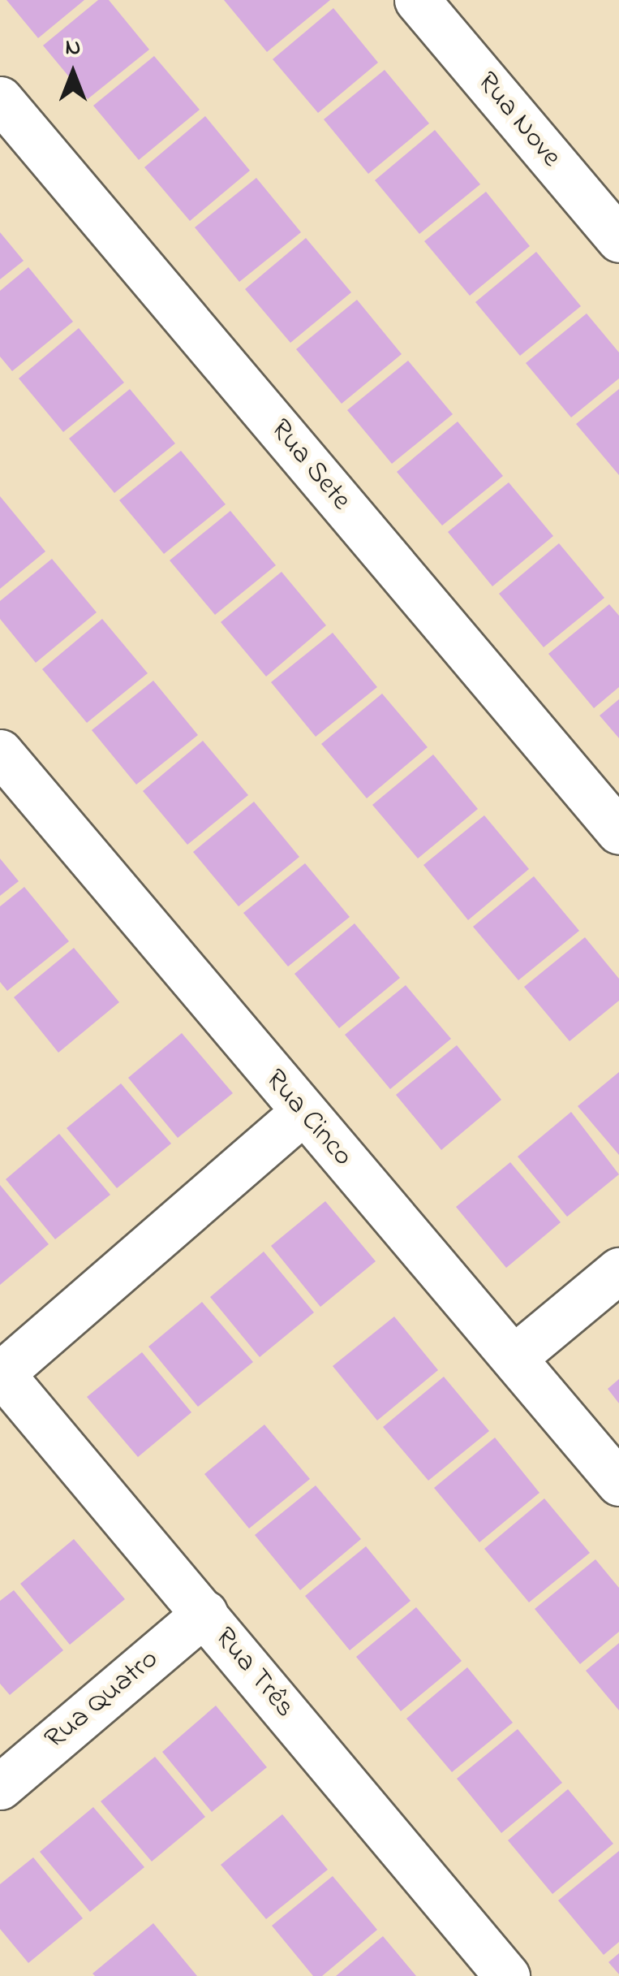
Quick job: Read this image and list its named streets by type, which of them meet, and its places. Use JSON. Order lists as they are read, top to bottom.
{
  "streets": {
    "street": [
      "Rua Nove",
      "Rua Sete",
      "Rua Cinco",
      "Rua Três",
      "Rua Quatro"
    ]
  },
  "crossings": [
    ["Rua Três", "Rua Quatro"]
  ],
  "north": "top"
}
